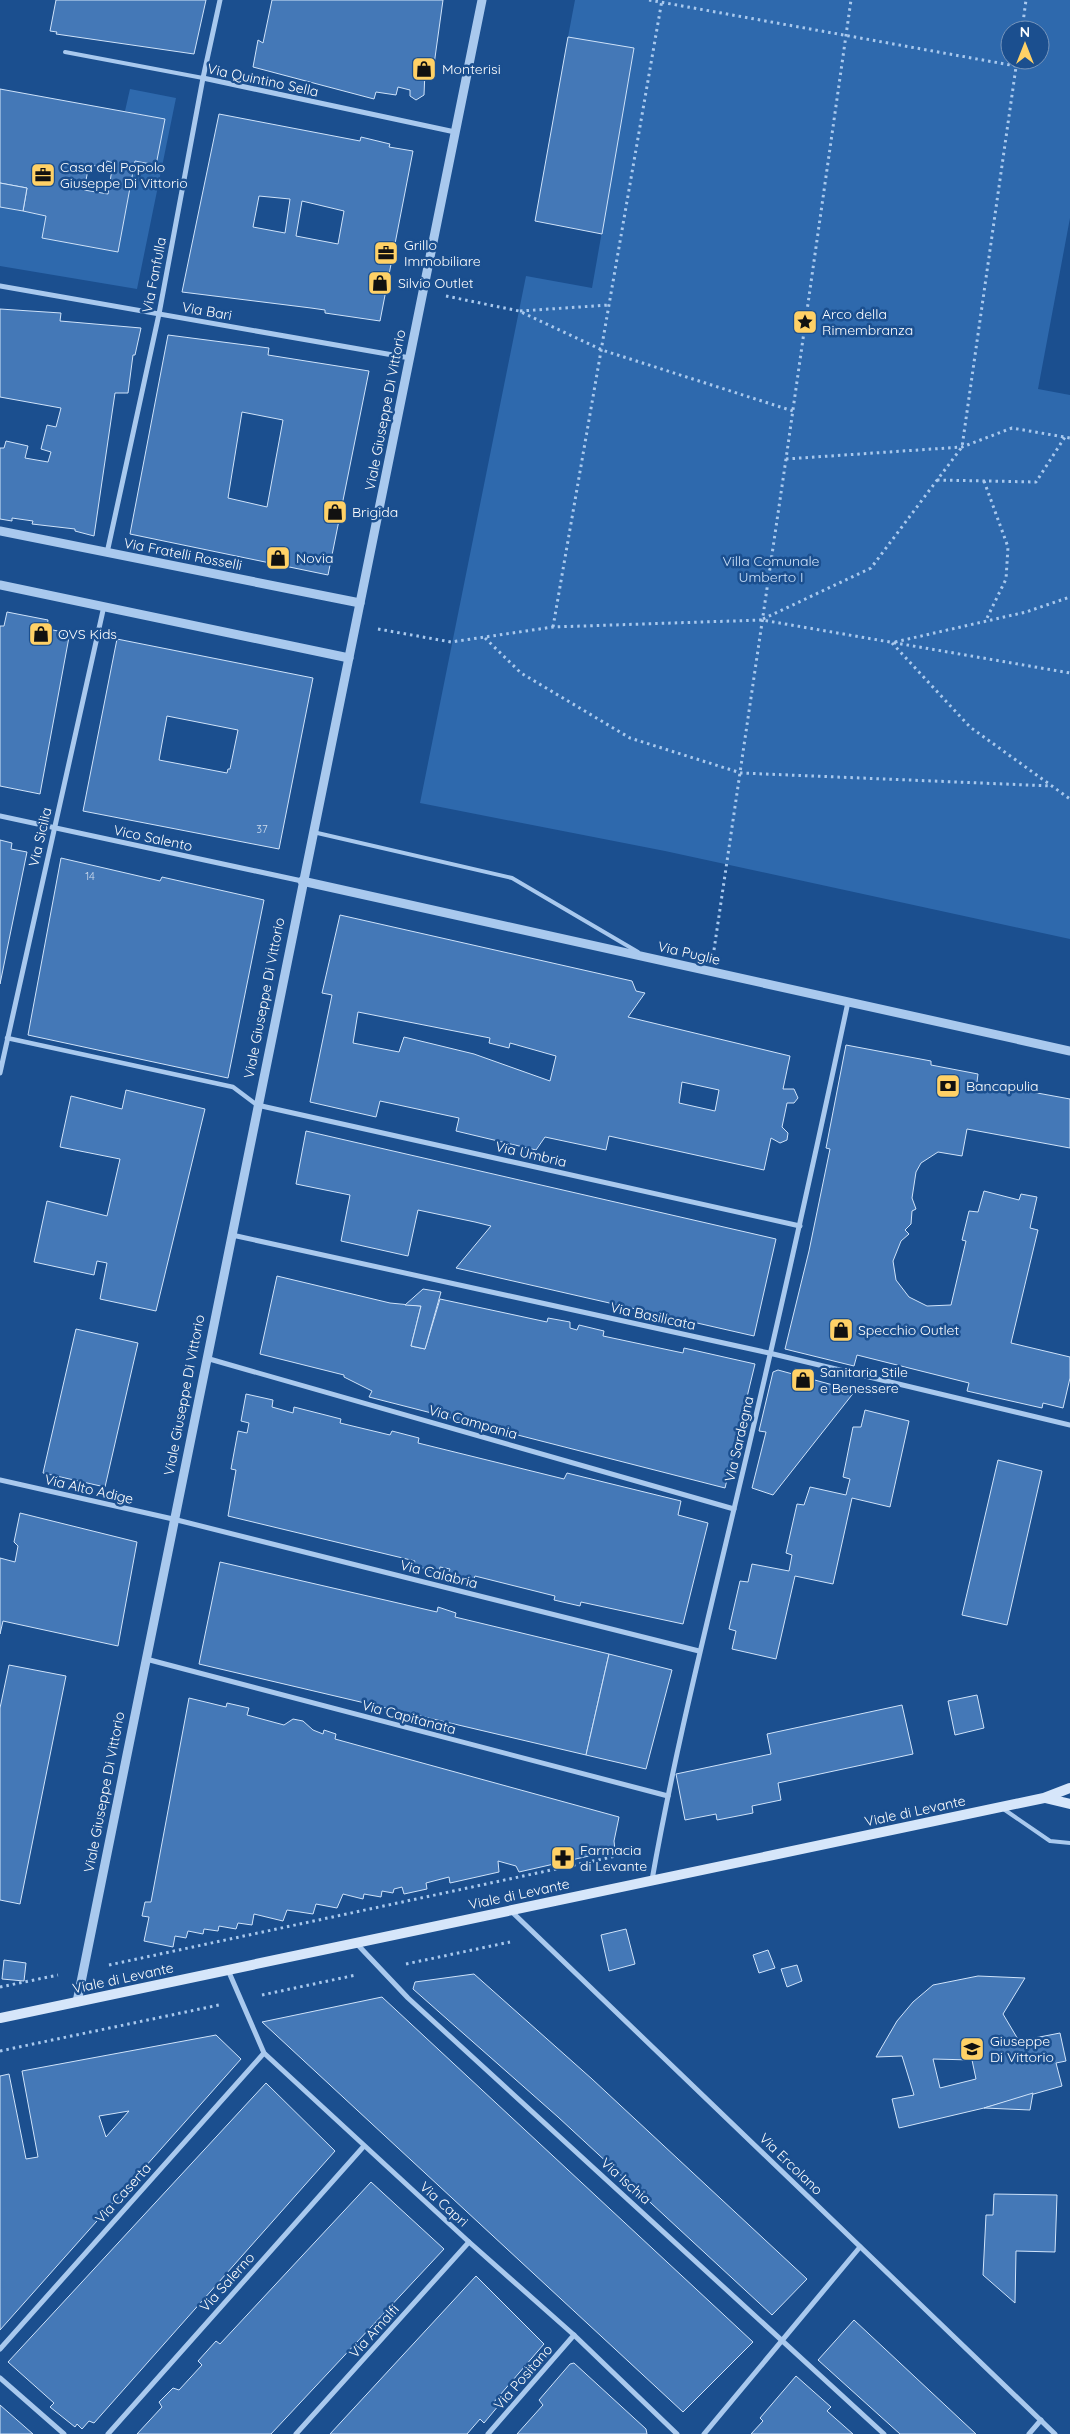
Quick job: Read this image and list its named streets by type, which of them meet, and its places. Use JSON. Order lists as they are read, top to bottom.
{
  "streets": {
    "main road": ["Viale di Levante"],
    "street": [
      "Via Quintino Sella",
      "Via Fanfulla",
      "Via Bari",
      "Viale Giuseppe Di Vittorio",
      "Via Fratelli Rosselli",
      "Via Sicilia",
      "Vico Salento",
      "Via Puglie",
      "Via Umbria",
      "Via Basilicata",
      "Via Campania",
      "Via Sardegna",
      "Via Alto Adige",
      "Via Calabria",
      "Via Capitanata",
      "Via Ercolano",
      "Via Ischia",
      "Via Caserta",
      "Via Capri",
      "Via Salerno",
      "Via Amalfi",
      "Via Positano"
    ]
  },
  "crossings": [
    ["Via Quintino Sella", "Via Fanfulla"],
    ["Via Quintino Sella", "Viale Giuseppe Di Vittorio"],
    ["Via Fanfulla", "Via Bari"],
    ["Via Fanfulla", "Via Fratelli Rosselli"],
    ["Via Bari", "Viale Giuseppe Di Vittorio"],
    ["Viale Giuseppe Di Vittorio", "Via Fratelli Rosselli"],
    ["Viale Giuseppe Di Vittorio", "Vico Salento"],
    ["Viale Giuseppe Di Vittorio", "Via Puglie"],
    ["Viale Giuseppe Di Vittorio", "Via Umbria"],
    ["Viale Giuseppe Di Vittorio", "Via Basilicata"],
    ["Viale Giuseppe Di Vittorio", "Via Campania"],
    ["Viale Giuseppe Di Vittorio", "Via Alto Adige"],
    ["Viale Giuseppe Di Vittorio", "Via Calabria"],
    ["Viale Giuseppe Di Vittorio", "Via Capitanata"],
    ["Viale Giuseppe Di Vittorio", "Viale di Levante"],
    ["Via Sicilia", "Vico Salento"],
    ["Vico Salento", "Via Puglie"],
    ["Via Puglie", "Via Sardegna"],
    ["Via Umbria", "Via Sardegna"],
    ["Via Basilicata", "Via Sardegna"],
    ["Via Campania", "Via Sardegna"],
    ["Via Sardegna", "Via Calabria"],
    ["Via Sardegna", "Via Capitanata"],
    ["Via Sardegna", "Viale di Levante"],
    ["Via Alto Adige", "Via Calabria"],
    ["Viale di Levante", "Via Ercolano"],
    ["Viale di Levante", "Via Ischia"],
    ["Viale di Levante", "Via Capri"],
    ["Via Caserta", "Via Capri"],
    ["Via Capri", "Via Salerno"],
    ["Via Capri", "Via Amalfi"],
    ["Via Capri", "Via Positano"]
  ],
  "parks": ["Villa Comunale Umberto I"],
  "places": {
    "shop": [
      "Monterisi",
      "Silvio Outlet",
      "Brigida",
      "Novia",
      "OVS Kids",
      "Specchio Outlet",
      "Sanitaria Stile e Benessere"
    ],
    "office": ["Casa del Popolo Giuseppe Di Vittorio", "Grillo Immobiliare"],
    "place": ["Arco della Rimembranza"],
    "bank": ["Bancapulia"],
    "pharmacy": ["Farmacia di Levante"],
    "school or university": ["Giuseppe Di Vittorio"]
  },
  "house_numbers": ["37", "14"],
  "north": "top"
}
